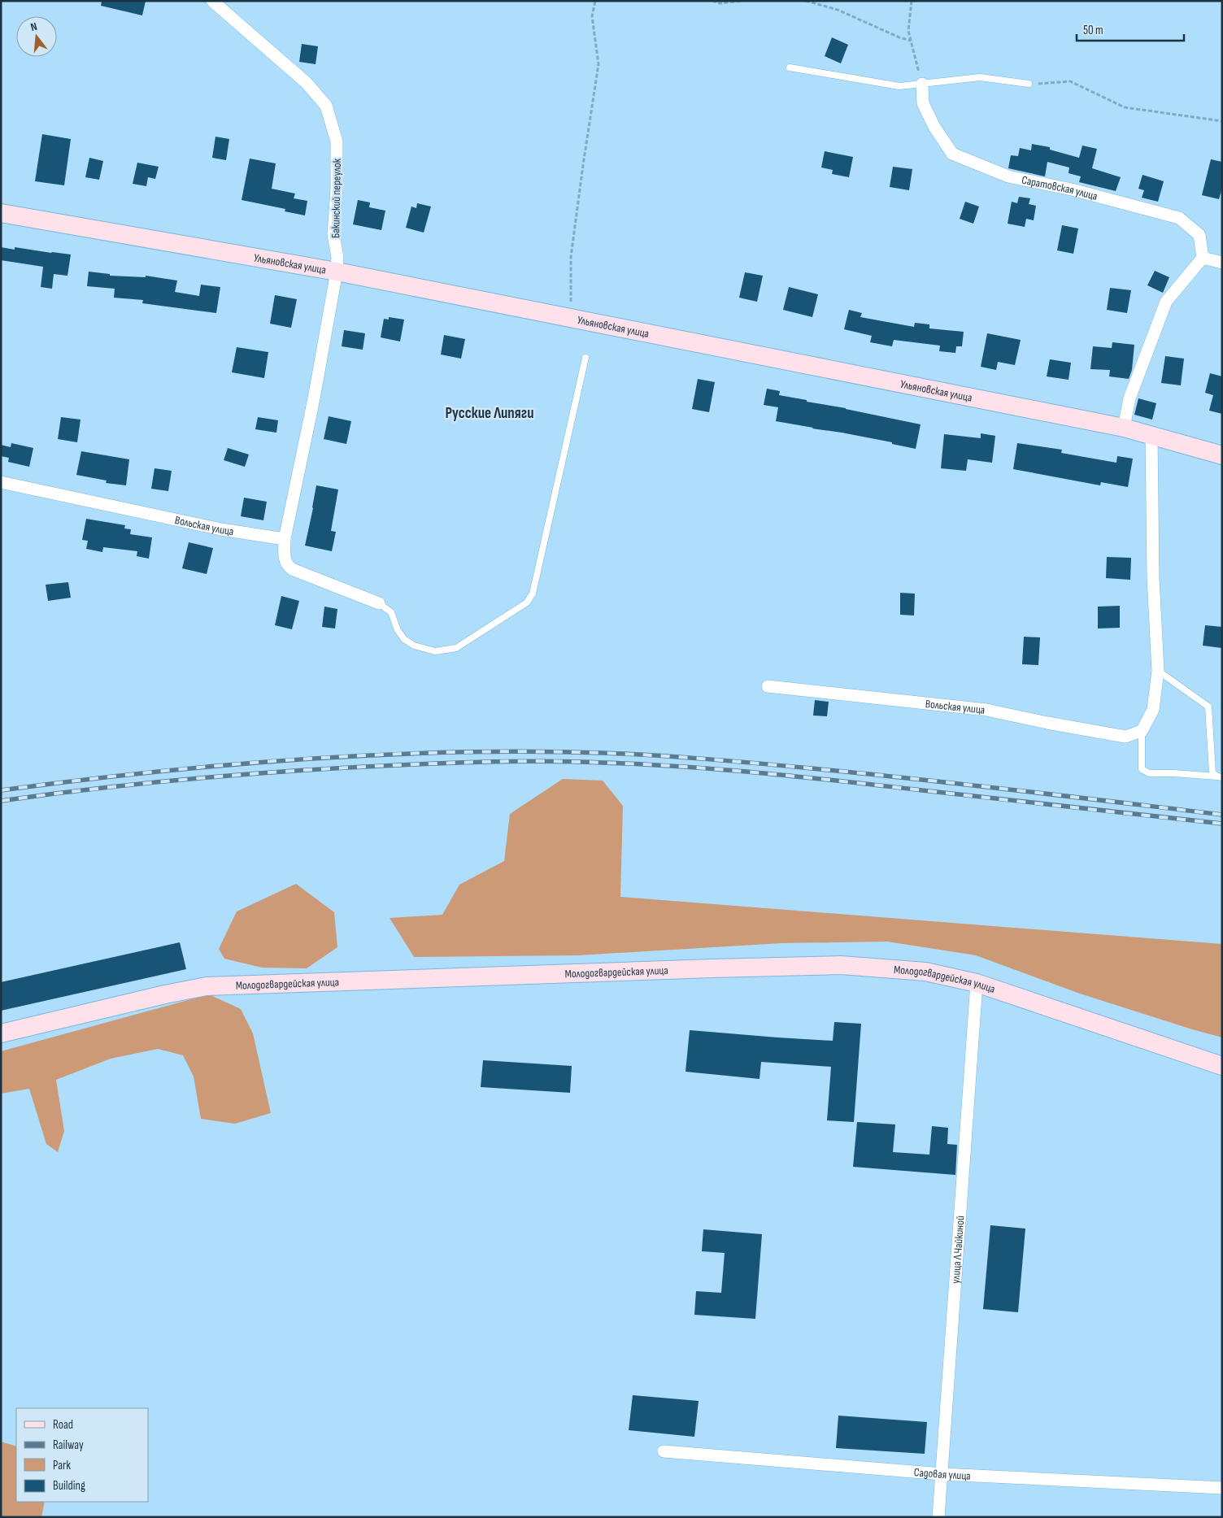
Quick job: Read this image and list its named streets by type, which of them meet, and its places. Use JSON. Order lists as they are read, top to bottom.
{
  "streets": {
    "street": [
      "Саратовская улица",
      "Бакинский переулок",
      "Ульяновская улица",
      "Вольская улица",
      "Молодогвардейская улица",
      "улица Л.Чайкиной",
      "Садовая улица"
    ]
  },
  "crossings": [
    ["Бакинский переулок", "Ульяновская улица"],
    ["Бакинский переулок", "Вольская улица"],
    ["Молодогвардейская улица", "улица Л.Чайкиной"],
    ["улица Л.Чайкиной", "Садовая улица"]
  ],
  "districts": ["Русские Липяги"],
  "legend": [
    "Road",
    "Railway",
    "Park",
    "Building"
  ],
  "scale_bar": "50 m",
  "north": "top"
}
